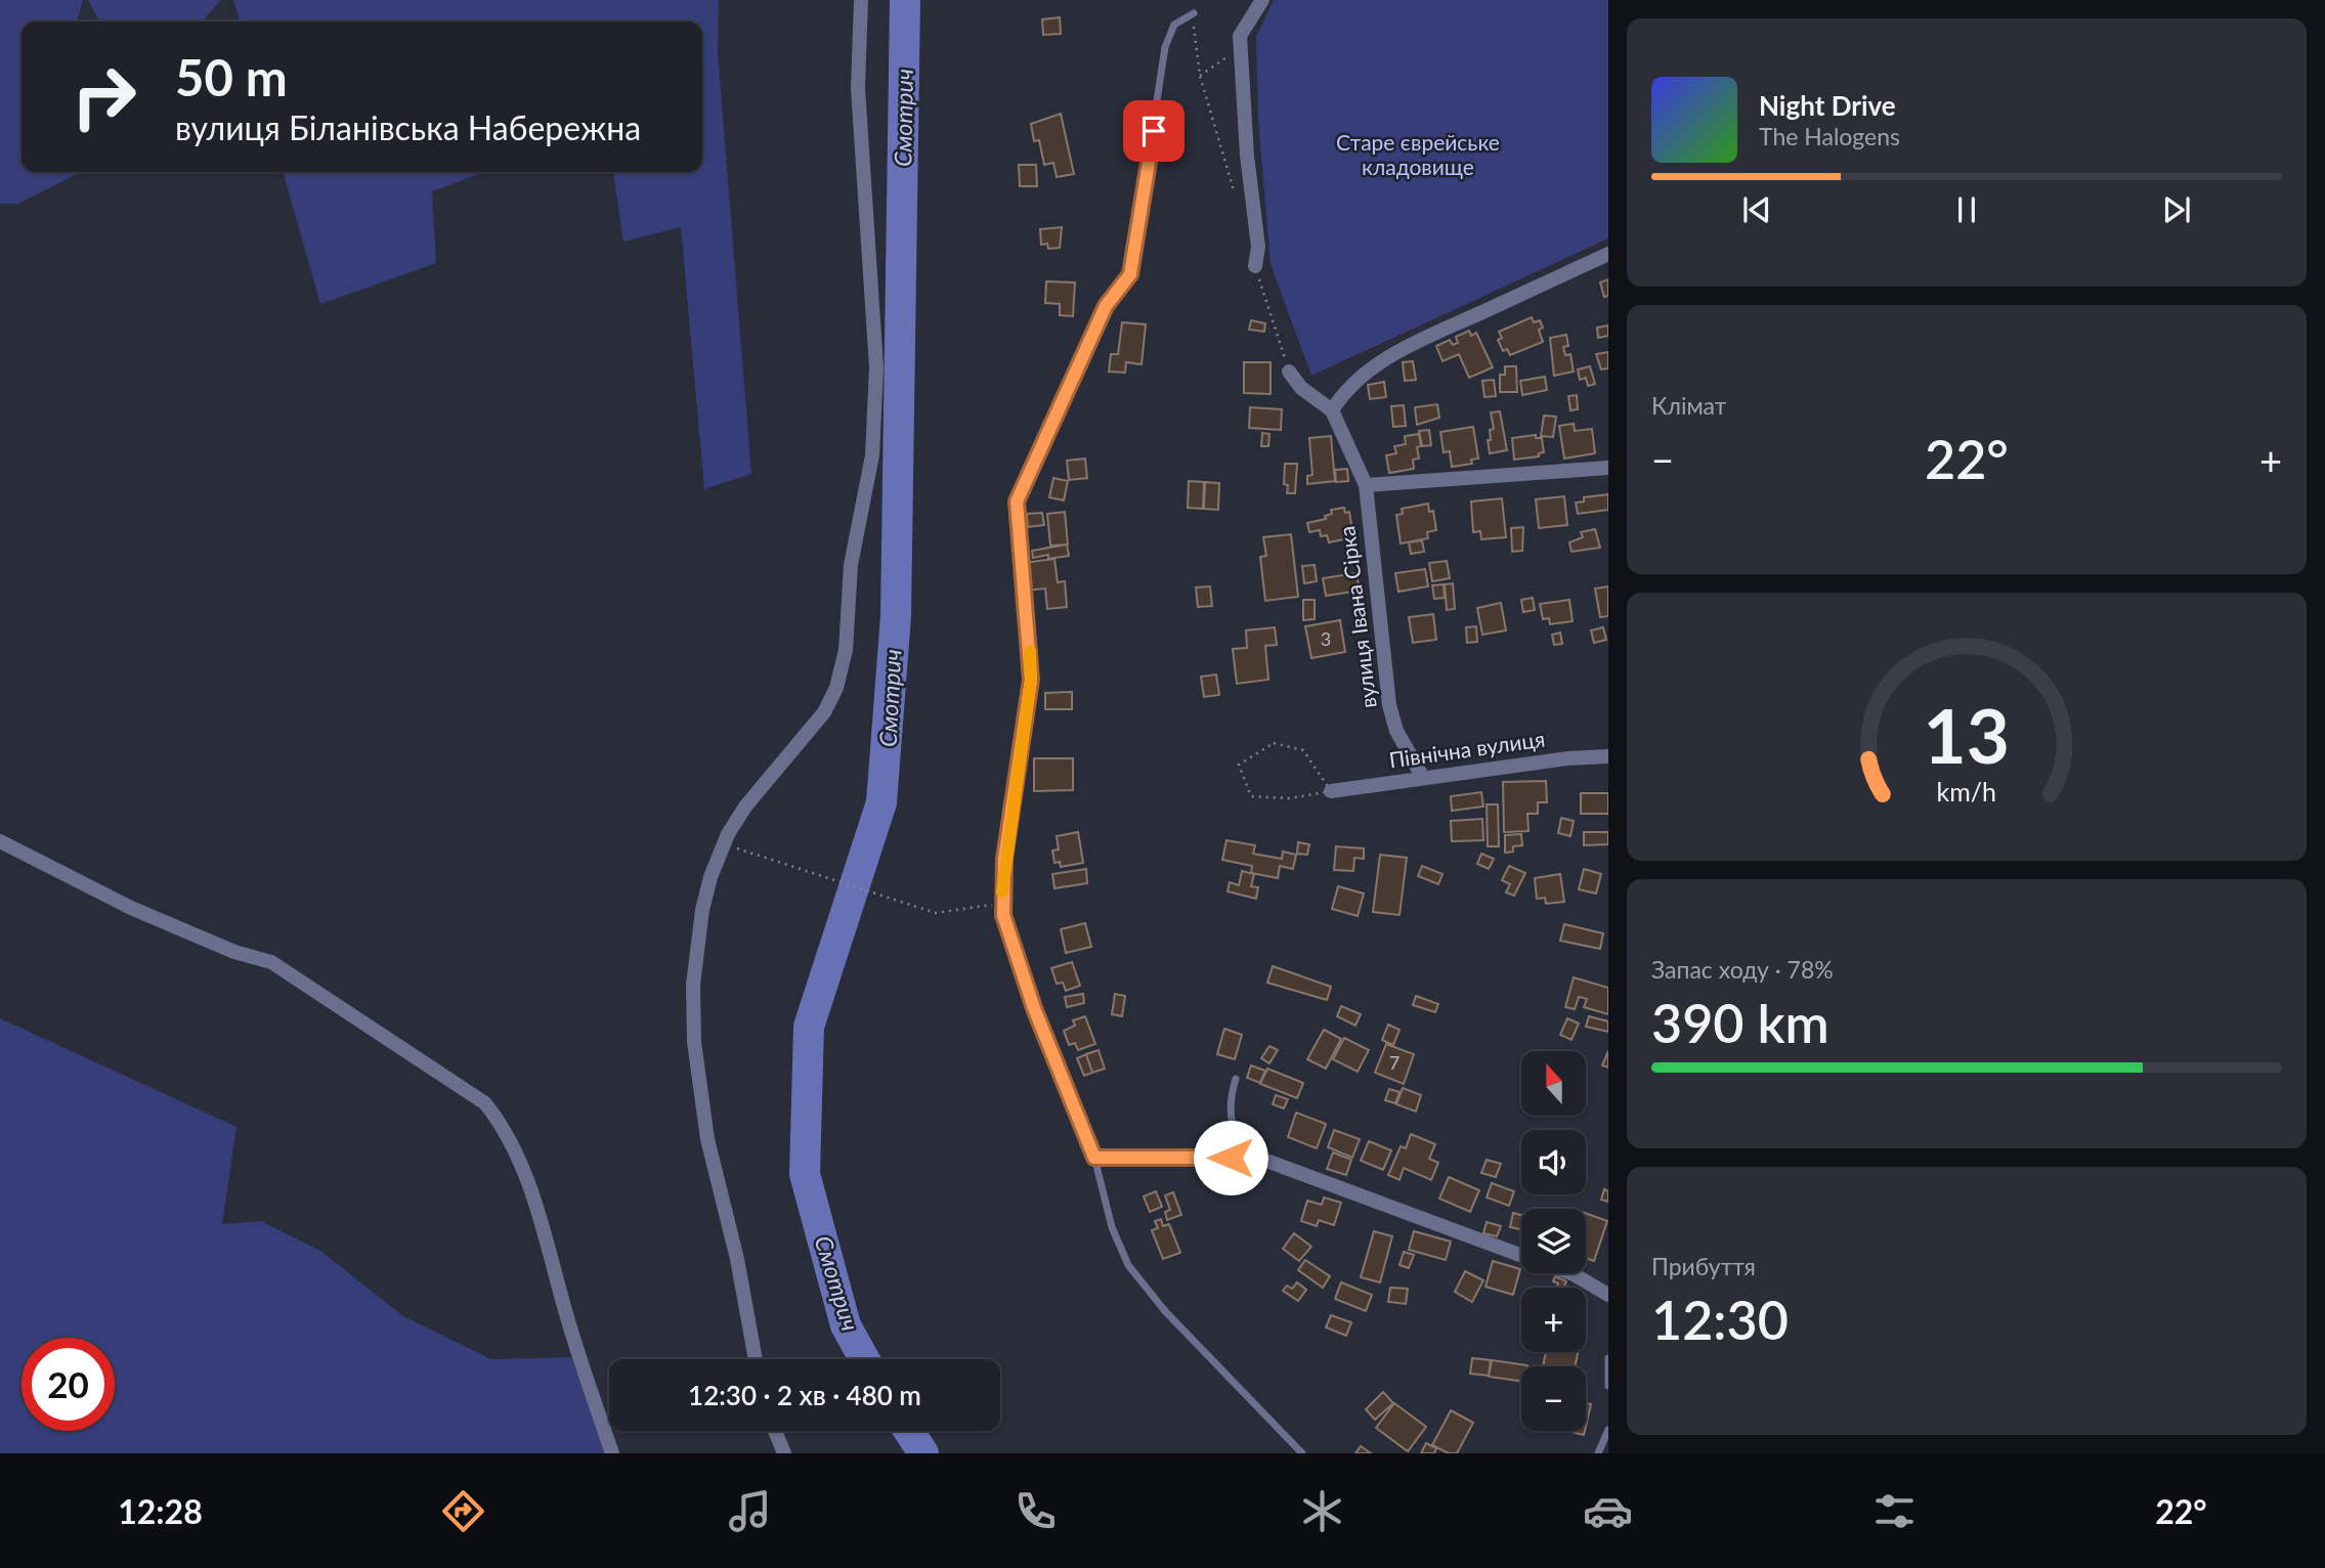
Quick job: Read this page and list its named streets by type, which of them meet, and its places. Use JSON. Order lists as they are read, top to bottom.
{
  "streets": {
    "street": ["вулиця Івана Сірка", "Північна вулиця"]
  },
  "crossings": [
    ["вулиця Івана Сірка", "Північна вулиця"]
  ],
  "water": ["Смотрич"],
  "parks": ["Старе єврейське кладовище"],
  "house_numbers": ["3", "7"],
  "north": "top",
  "page": {
    "turn": ["50 m", "вулиця Біланівська Набережна"],
    "song": ["Night Drive", "The Halogens"],
    "tile": [
      "Клімат",
      ["Запас ходу · 78%", "390 km"],
      ["Прибуття", "12:30"]
    ],
    "heat": ["−", "22°", "+"],
    "map_buttons": ["+", "−"],
    "limit": "20",
    "trip": "12:30 · 2 хв · 480 m",
    "tabs": ["12:28", "22°"],
    "gauge": ["13", "km/h"]
  }
}
